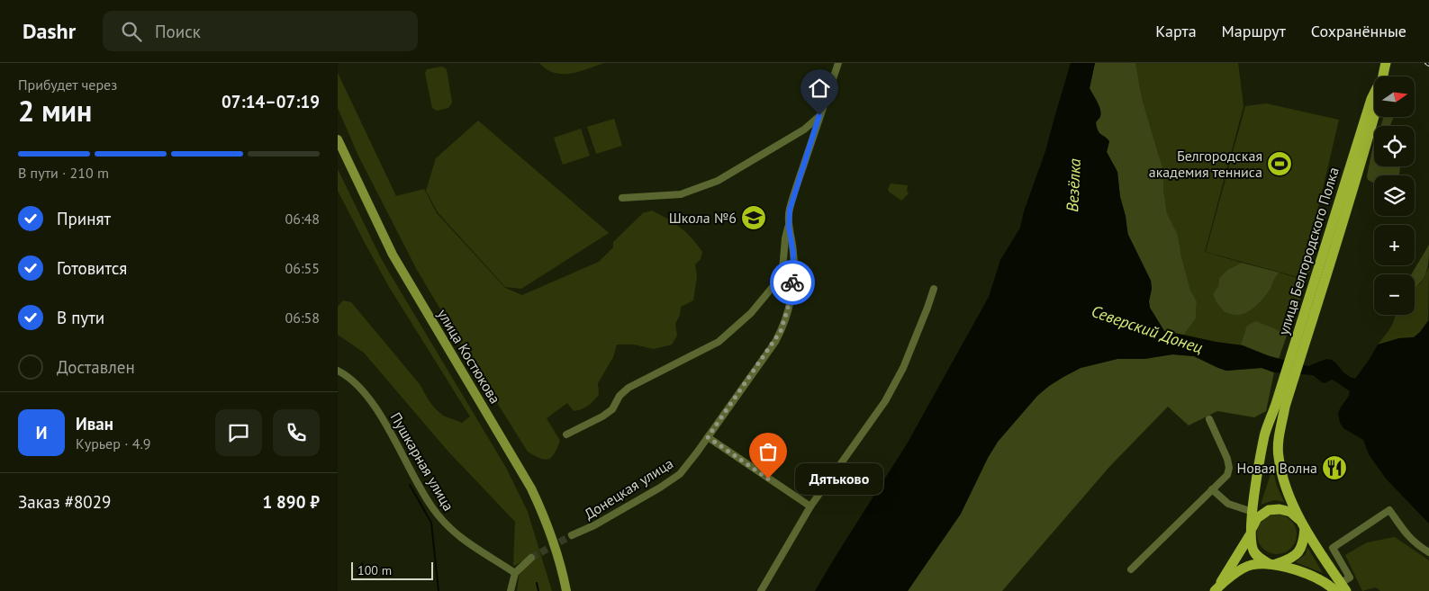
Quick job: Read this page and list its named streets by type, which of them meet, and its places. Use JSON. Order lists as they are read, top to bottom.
{
  "streets": {
    "main road": ["улица Белгородского Полка", "улица Костюкова"],
    "street": ["Пушкарная улица", "Донецкая улица"]
  },
  "water": ["Везёлка", "Северский Донец"],
  "places": {
    "sports": ["Белгородская академия тенниса"],
    "school or university": ["Школа №6"],
    "restaurant": ["Новая Волна"],
    "other": ["Дятьково"]
  },
  "scale_bar": "100 m",
  "north": "right",
  "page": {
    "header": "Dashr",
    "search": "Поиск",
    "nav": ["Карта", "Маршрут", "Сохранённые"],
    "heading": ["2 мин", "Прибудет через", "07:14–07:19"],
    "panel": [
      "Иван",
      "Курьер · 4.9",
      "Заказ #8029",
      "1 890 ₽"
    ],
    "map_buttons": ["+", "−"],
    "bar": "В пути · 210 m",
    "list": [
      ["Принят", "06:48"],
      ["Готовится", "06:55"],
      ["В пути", "06:58"],
      "Доставлен"
    ],
    "round": "И",
    "bubble": "Дятьково",
    "scale": "100 m"
  }
}
